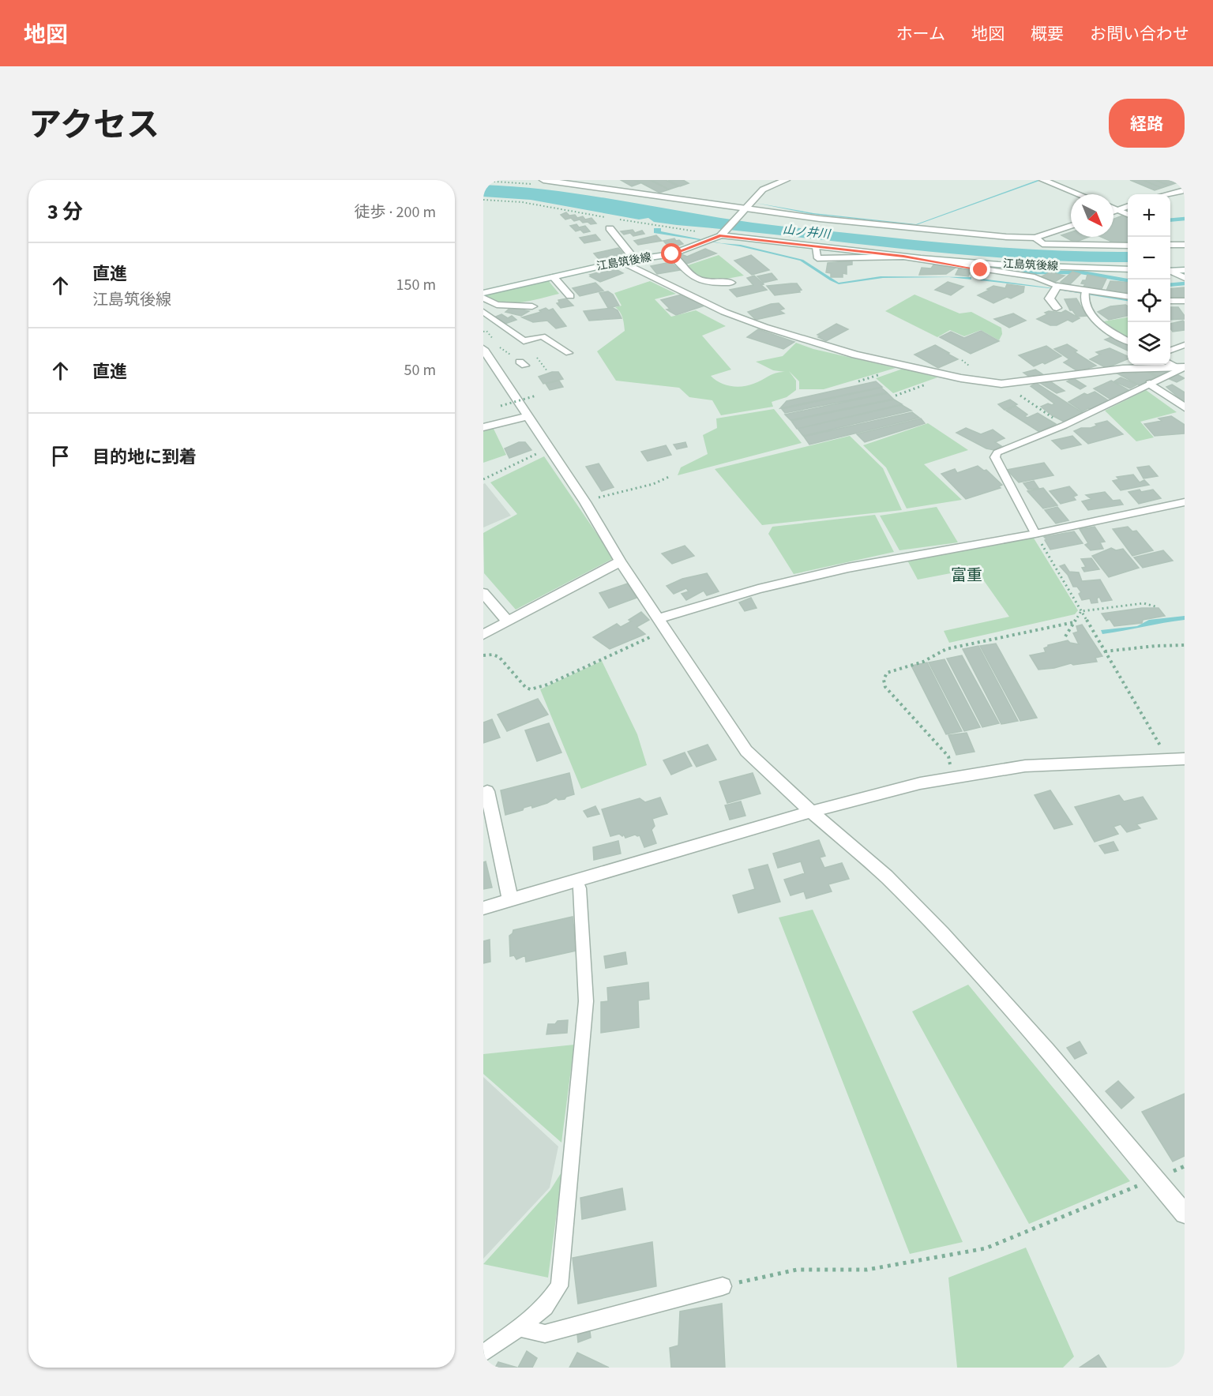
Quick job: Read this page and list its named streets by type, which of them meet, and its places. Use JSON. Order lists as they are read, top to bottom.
{
  "streets": {
    "street": ["江島筑後線"]
  },
  "districts": ["富重"],
  "water": ["山ノ井川"],
  "north": "bottom right",
  "page": {
    "header": "地図",
    "nav": [
      "ホーム",
      "地図",
      "概要",
      "お問い合わせ"
    ],
    "title": "アクセス",
    "buttons": "経路",
    "heading": ["3 分", "徒歩 · 200 m"],
    "map_buttons": ["+", "−"],
    "list": [
      ["直進", "江島筑後線", "150 m"],
      ["直進", "50 m"],
      "目的地に到着"
    ]
  }
}
